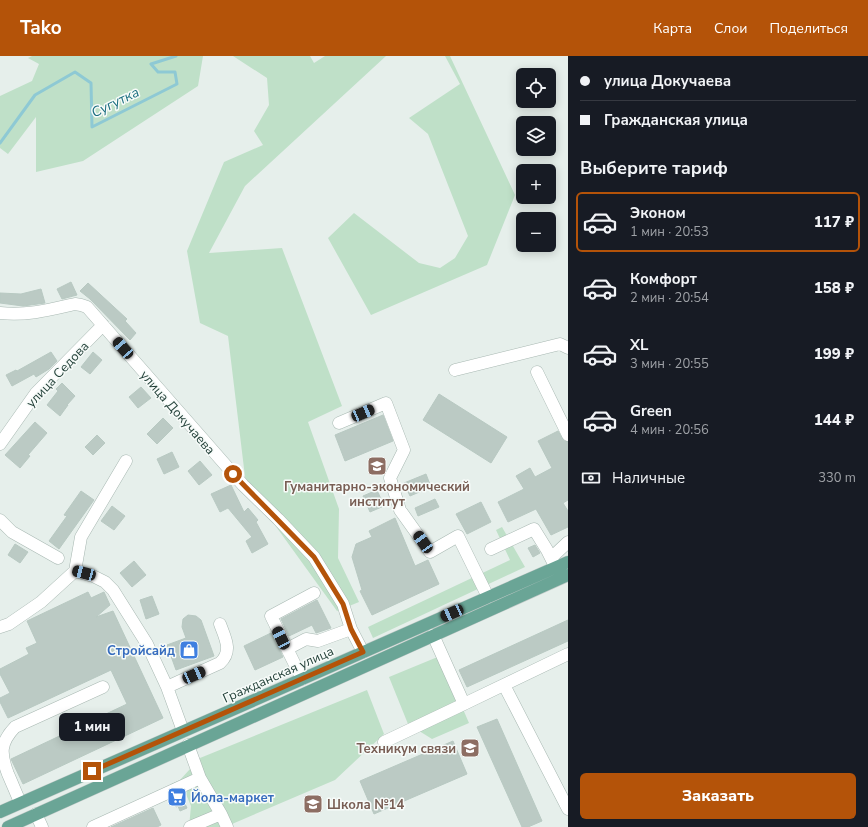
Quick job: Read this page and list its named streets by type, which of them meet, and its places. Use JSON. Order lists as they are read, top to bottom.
{
  "streets": {
    "main road": ["Гражданская улица"],
    "street": ["улица Седова", "улица Докучаева"]
  },
  "crossings": [
    ["улица Седова", "улица Докучаева"],
    ["улица Докучаева", "Гражданская улица"]
  ],
  "water": ["Сугутка"],
  "places": {
    "school or university": ["Гуманитарно-экономический институт", "Техникум связи", "Школа №14"],
    "shop": ["Стройсайд"],
    "supermarket": ["Йола-маркет"]
  },
  "page": {
    "header": "Tako",
    "nav": ["Карта", "Слои", "Поделиться"],
    "banner": ["улица Докучаева", "Гражданская улица"],
    "map_buttons": ["+", "−"],
    "heading": "Выберите тариф",
    "list": [
      {
        "name": "Эконом",
        "note": "1 мин · 20:53",
        "value": "117 ₽"
      },
      {
        "name": "Комфорт",
        "note": "2 мин · 20:54",
        "value": "158 ₽"
      },
      {
        "name": "XL",
        "note": "3 мин · 20:55",
        "value": "199 ₽"
      },
      {
        "name": "Green",
        "note": "4 мин · 20:56",
        "value": "144 ₽"
      }
    ],
    "pay": ["Наличные", "330 m"],
    "bubble": "1 мин",
    "buttons": "Заказать"
  }
}
